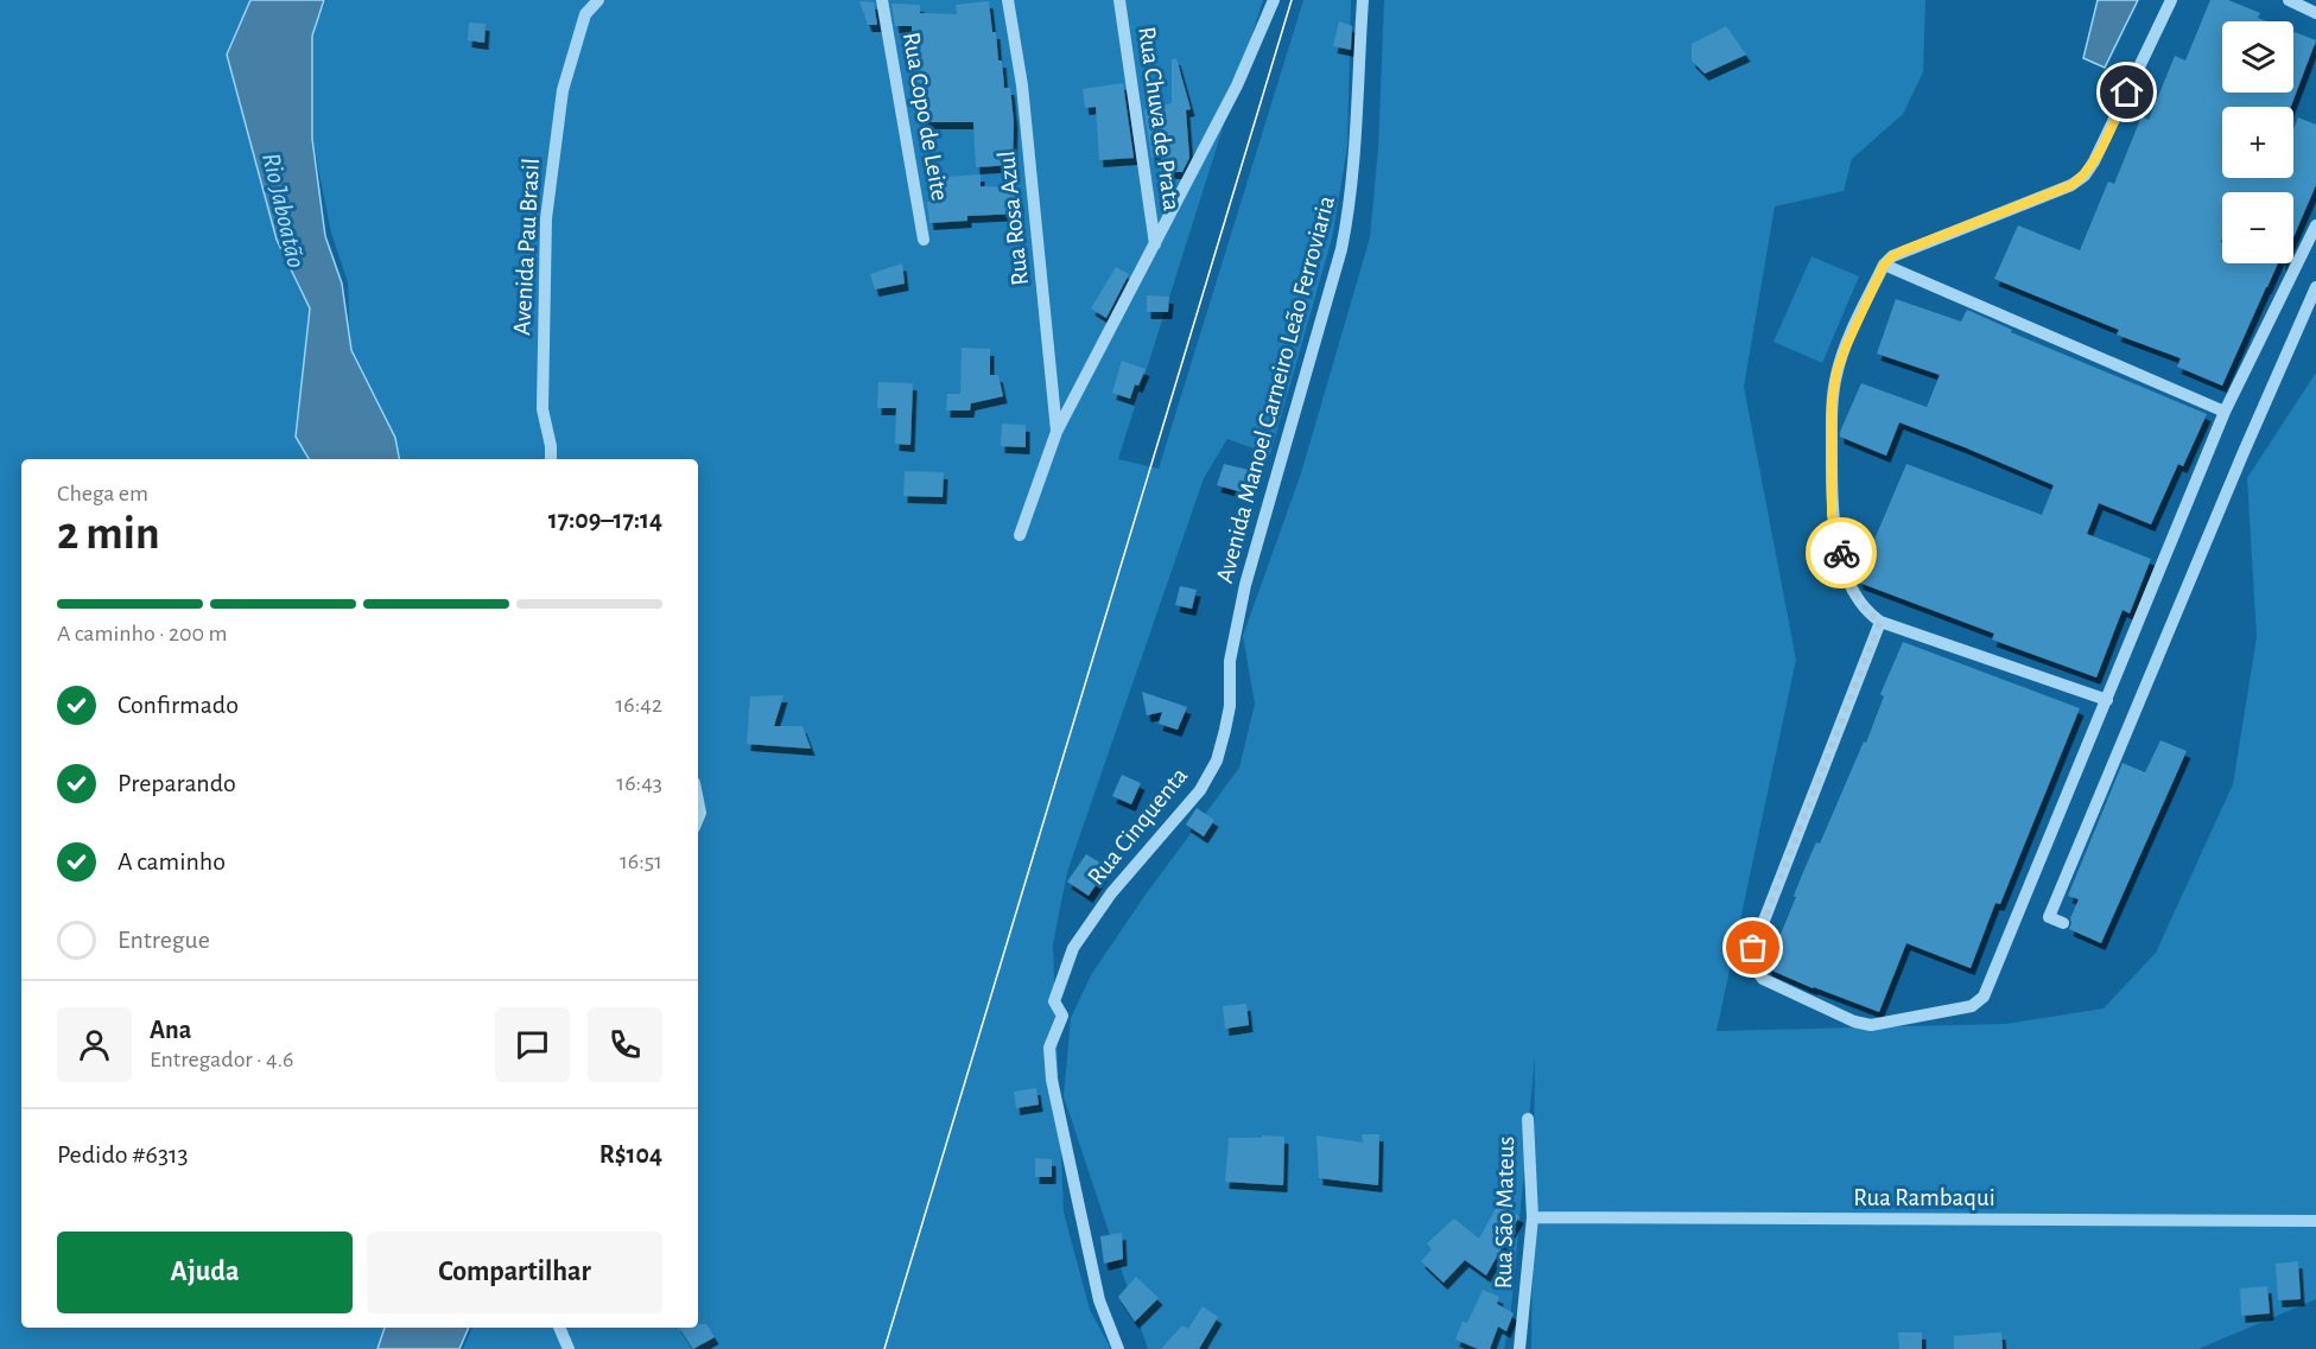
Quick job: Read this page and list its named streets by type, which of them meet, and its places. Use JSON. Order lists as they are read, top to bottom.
{
  "streets": {
    "street": [
      "Rua Copo de Leite",
      "Rua Chuva de Prata",
      "Rua Rosa Azul",
      "Avenida Pau Brasil",
      "Avenida Manoel Carneiro Leão Ferroviaria",
      "Rua Cinquenta",
      "Rua Rambaqui",
      "Rua São Mateus"
    ]
  },
  "crossings": [
    ["Avenida Manoel Carneiro Leão Ferroviaria", "Rua Cinquenta"],
    ["Rua Rambaqui", "Rua São Mateus"]
  ],
  "water": ["Rio Jaboatão"],
  "page": {
    "map_buttons": ["+", "−"],
    "heading": ["2 min", "Chega em", "17:09–17:14"],
    "panel": [
      "Ana",
      "Entregador · 4.6",
      "Pedido #6313",
      "R$104"
    ],
    "bar": "A caminho · 200 m",
    "list": [
      ["Confirmado", "16:42"],
      ["Preparando", "16:43"],
      ["A caminho", "16:51"],
      "Entregue"
    ],
    "buttons": ["Ajuda", "Compartilhar"]
  }
}
